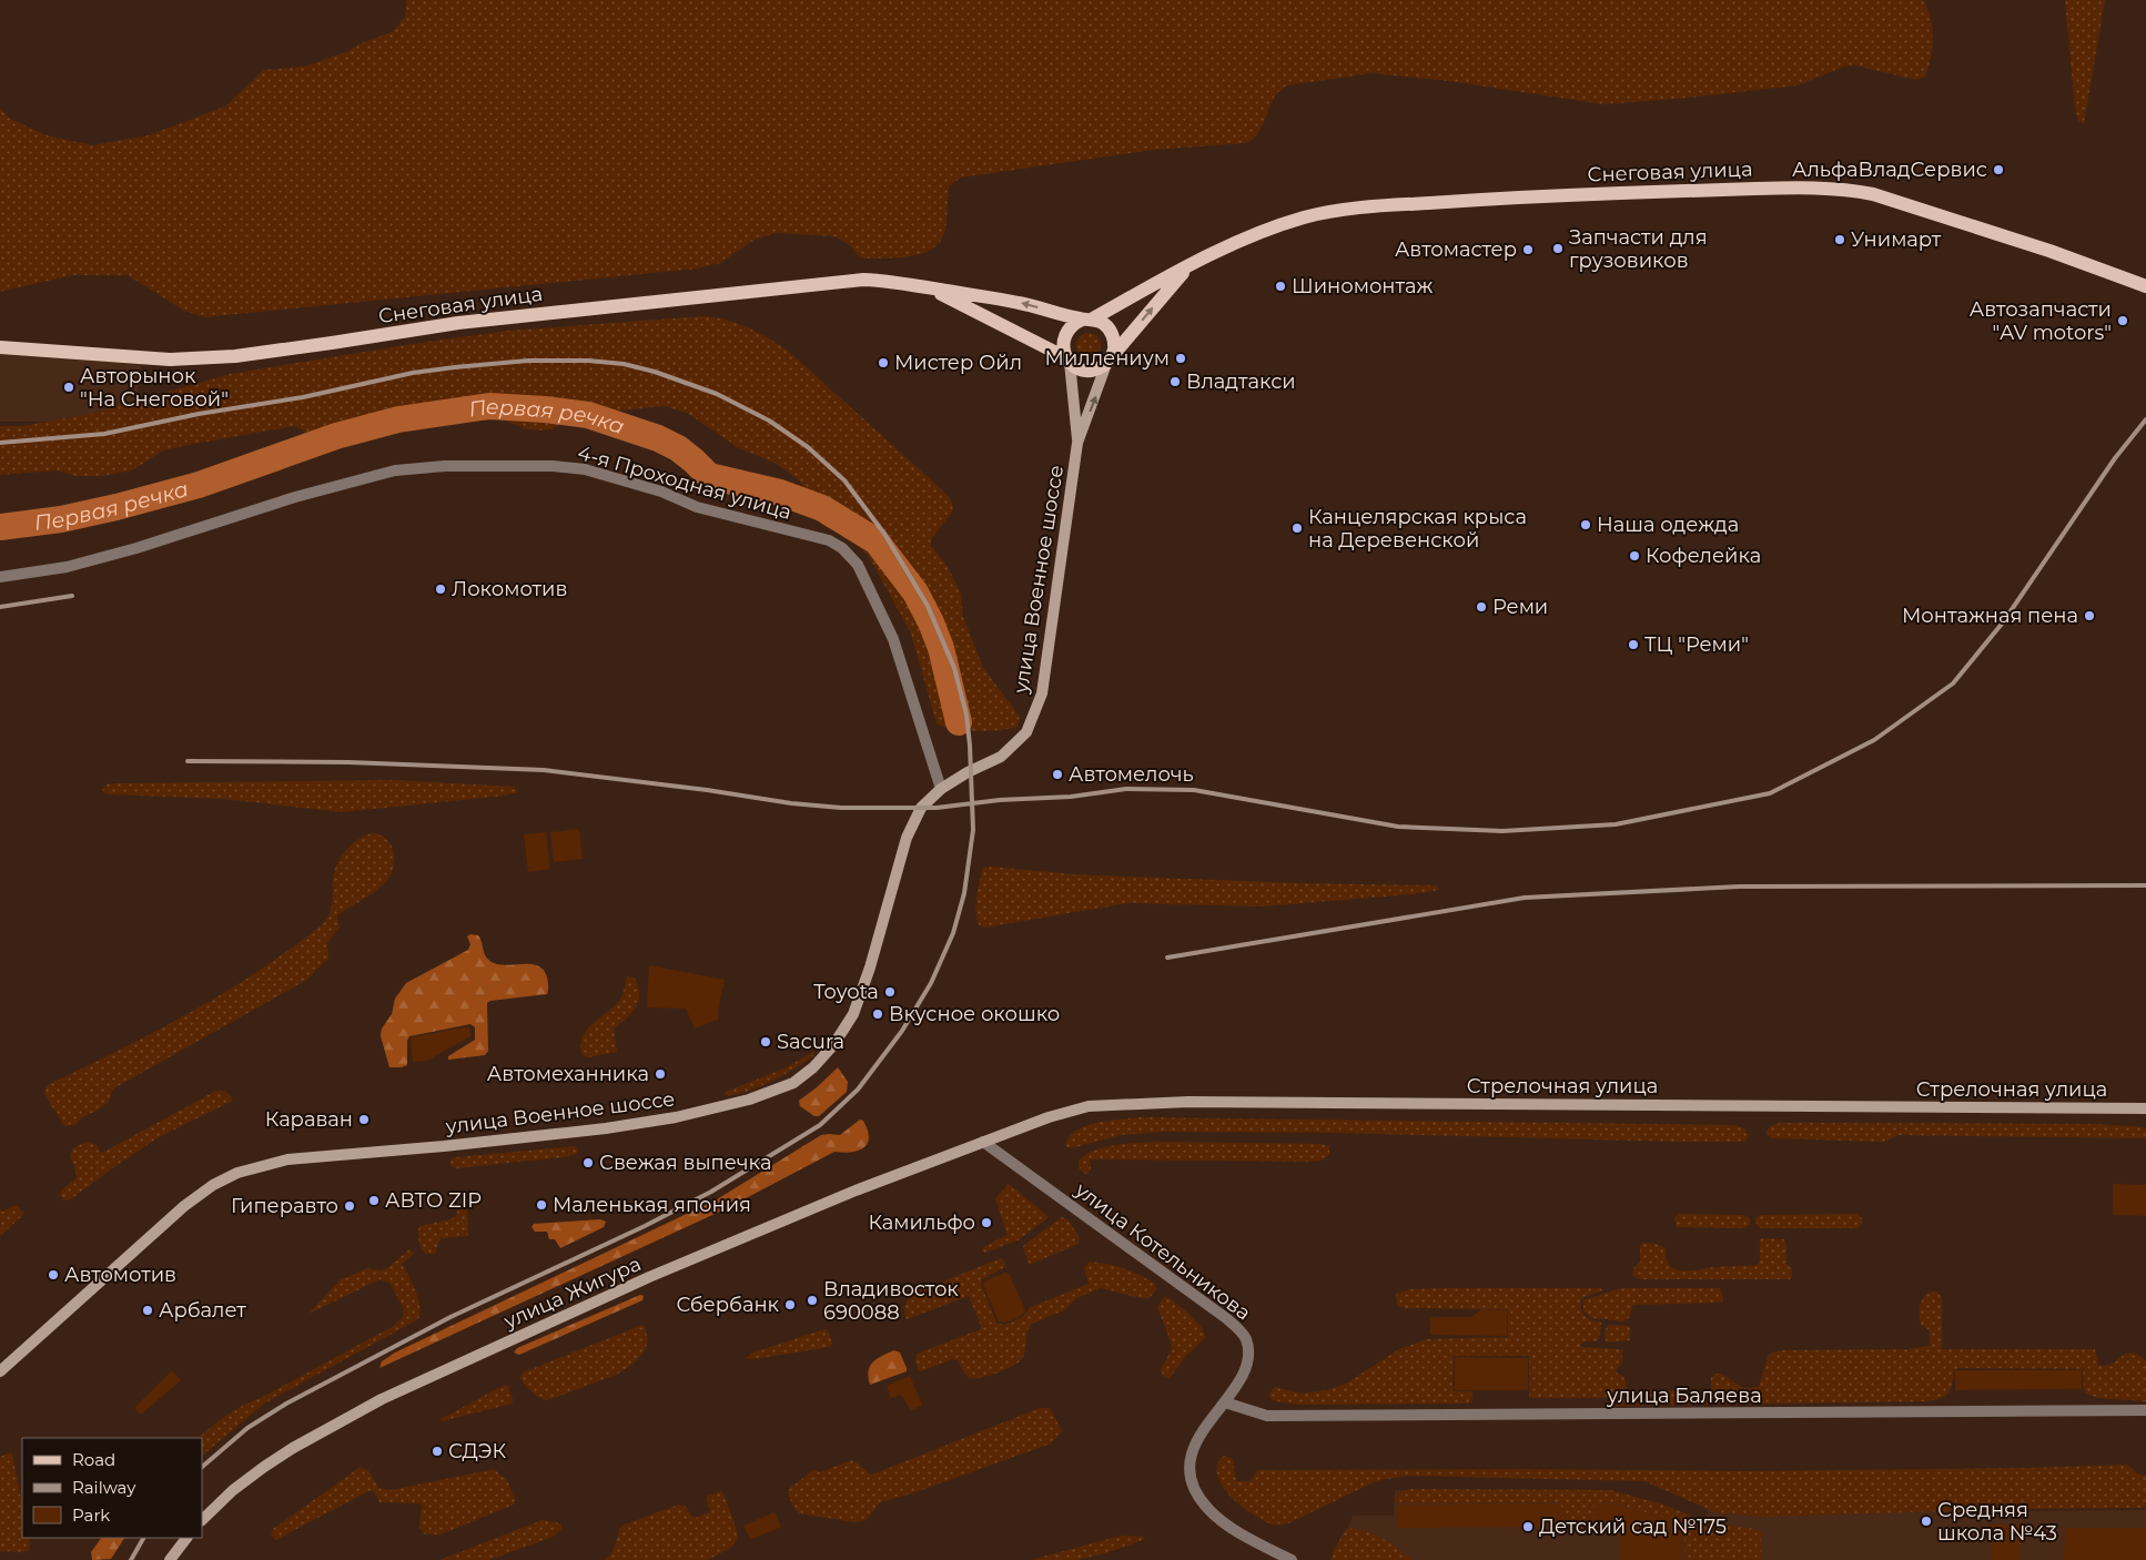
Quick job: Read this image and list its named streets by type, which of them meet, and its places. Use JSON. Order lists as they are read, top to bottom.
{
  "streets": {
    "main road": [
      "Снеговая улица",
      "улица Военное шоссе",
      "Стрелочная улица",
      "улица Жигура"
    ],
    "street": ["4-я Проходная улица", "улица Котельникова", "улица Баляева"]
  },
  "crossings": [
    ["Снеговая улица", "улица Военное шоссе"],
    ["4-я Проходная улица", "улица Военное шоссе"],
    ["Стрелочная улица", "улица Котельникова"],
    ["Стрелочная улица", "улица Жигура"],
    ["улица Котельникова", "улица Жигура"],
    ["улица Котельникова", "улица Баляева"]
  ],
  "water": ["Первая речка"],
  "places": [
    "АльфаВладСервис",
    "Унимарт",
    "Запчасти для грузовиков",
    "Автомастер",
    "Шиномонтаж",
    "Автозапчасти \"AV motors\"",
    "Миллениум",
    "Мистер Ойл",
    "Владтакси",
    "Авторынок \"На Снеговой\"",
    "Наша одежда",
    "Канцелярская крыса на Деревенской",
    "Кофелейка",
    "Локомотив",
    "Реми",
    "Монтажная пена",
    "ТЦ \"Реми\"",
    "Автомелочь",
    "Toyota",
    "Вкусное окошко",
    "Sacura",
    "Автомеханника",
    "Караван",
    "Свежая выпечка",
    "АВТО ZIP",
    "Маленькая япония",
    "Гиперавто",
    "Камильфо",
    "Автомотив",
    "Владивосток 690088",
    "Сбербанк",
    "Арбалет",
    "СДЭК",
    "Средняя школа №43",
    "Детский сад №175"
  ],
  "legend": ["Road", "Railway", "Park"]
}
